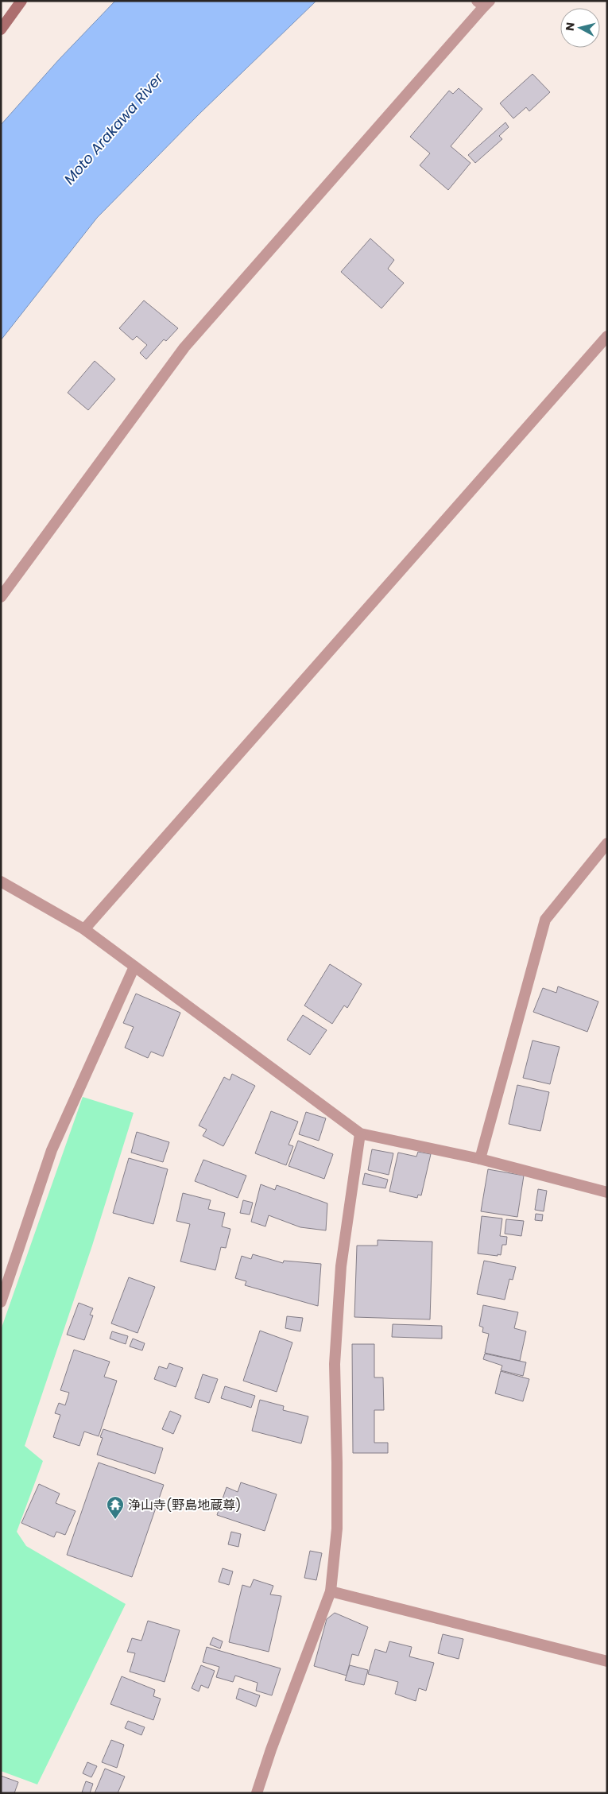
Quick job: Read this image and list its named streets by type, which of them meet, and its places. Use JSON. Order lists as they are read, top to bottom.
{
  "water": ["Moto Arakawa River"],
  "places": {
    "temple": ["浄山寺(野島地蔵尊)"]
  },
  "north": "left"
}
